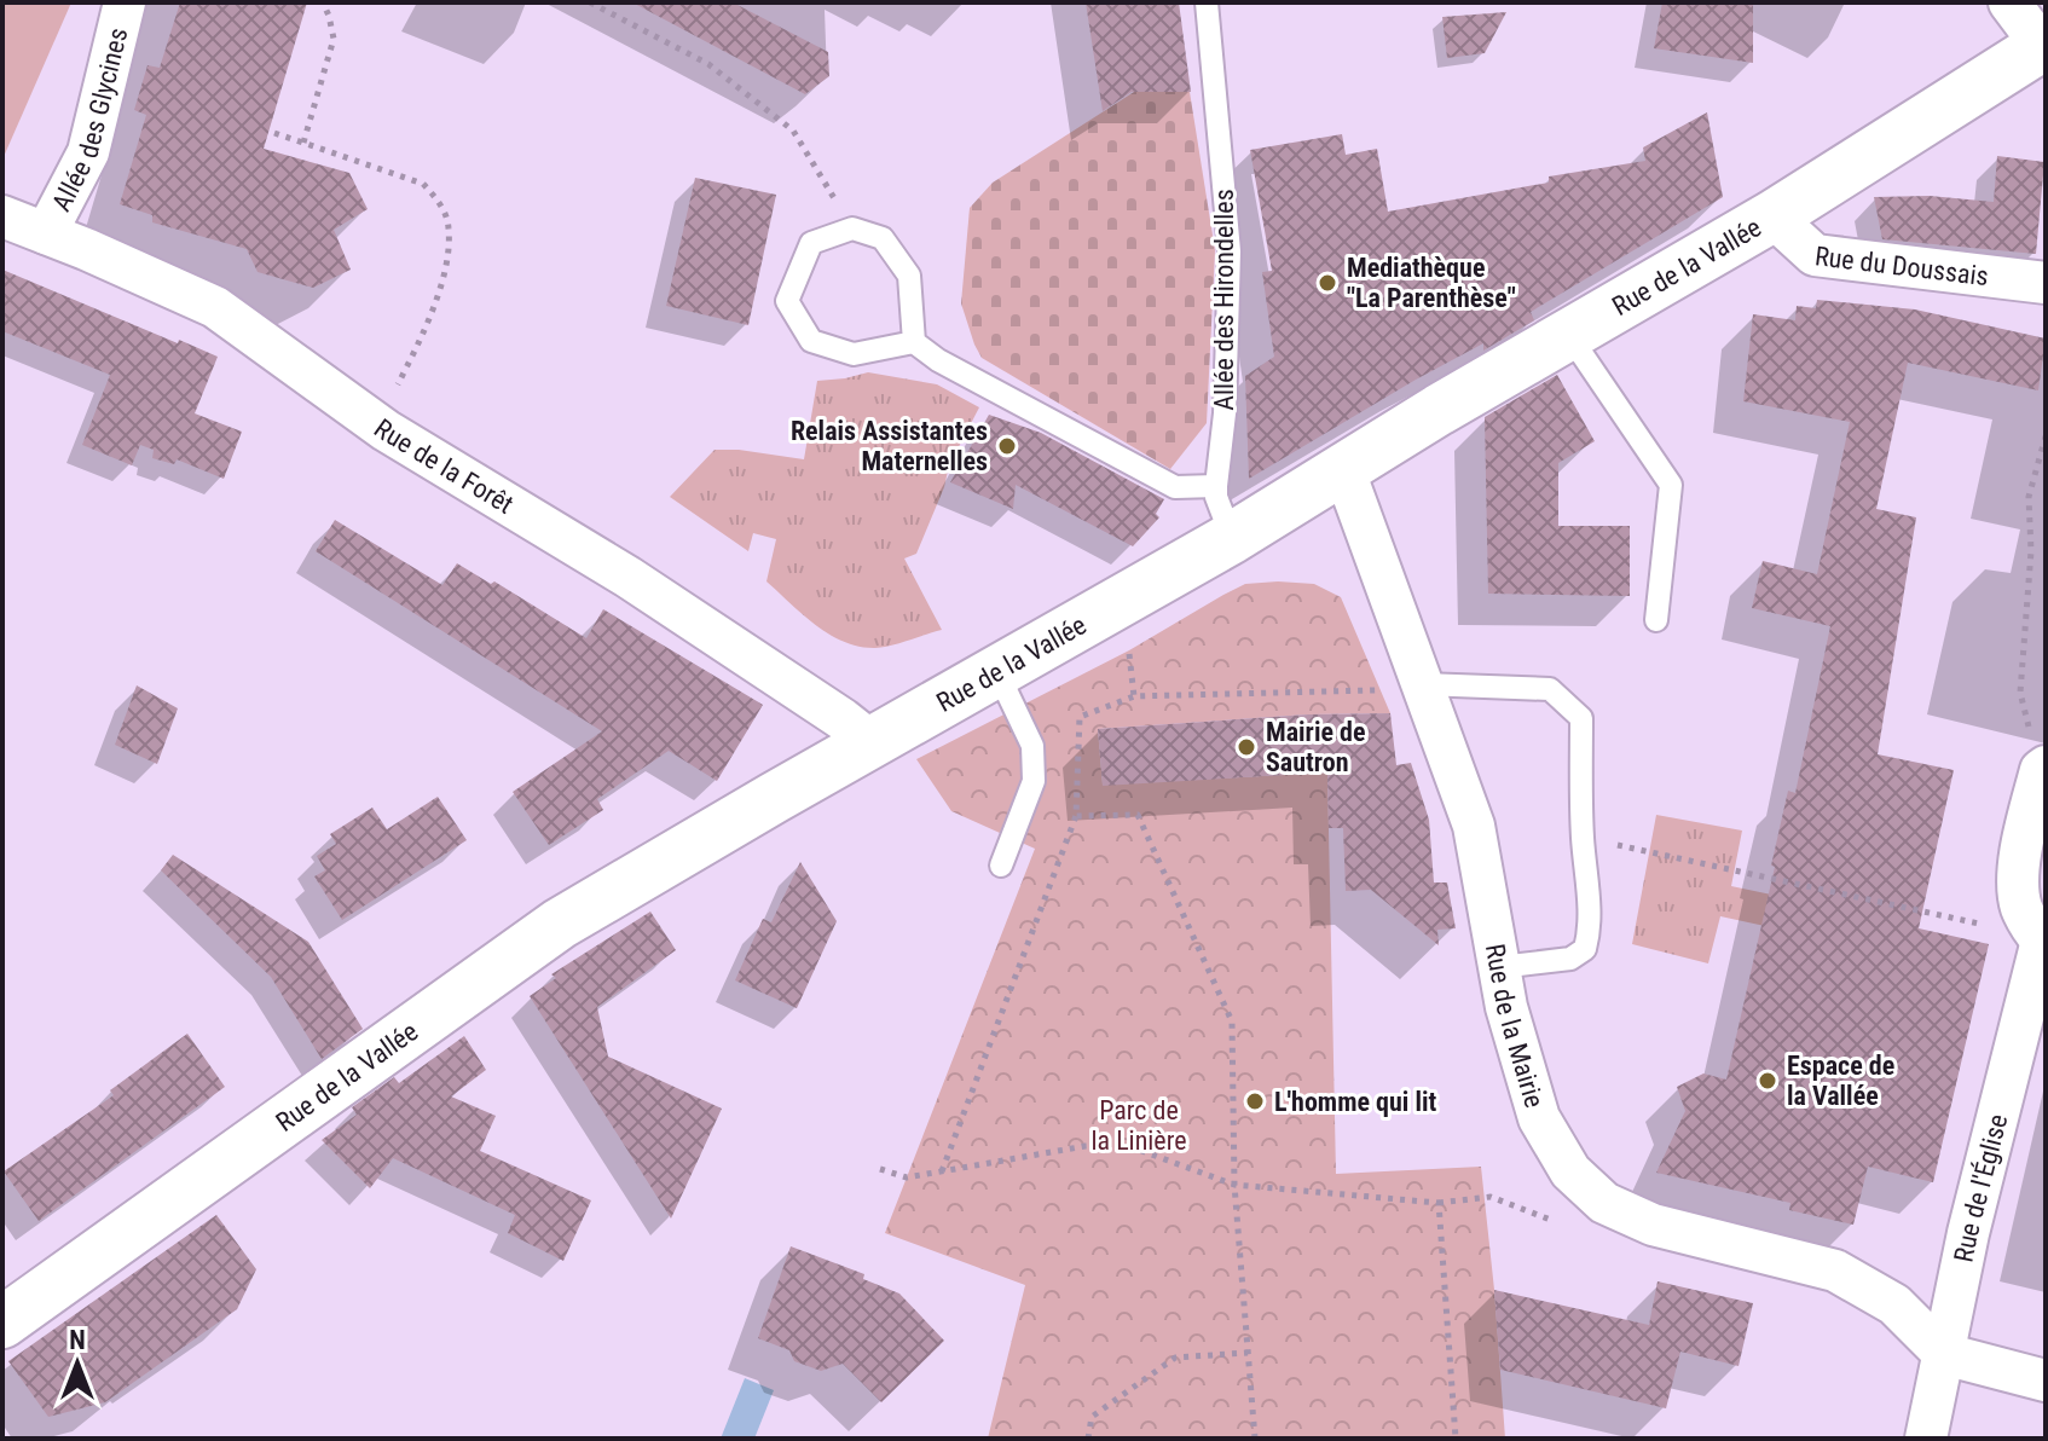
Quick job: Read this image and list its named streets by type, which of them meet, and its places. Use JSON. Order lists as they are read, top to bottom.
{
  "streets": {
    "street": [
      "Allée des Glycines",
      "Rue du Doussais",
      "Rue de la Vallée",
      "Rue de la Forêt",
      "Rue de la Mairie",
      "Rue de l'Église"
    ],
    "lane": ["Allée des Hirondelles"]
  },
  "crossings": [
    ["Allée des Glycines", "Rue de la Forêt"],
    ["Rue du Doussais", "Rue de la Vallée"],
    ["Rue de la Vallée", "Allée des Hirondelles"],
    ["Rue de la Vallée", "Rue de la Forêt"],
    ["Rue de la Vallée", "Rue de la Mairie"],
    ["Rue de la Mairie", "Rue de l'Église"]
  ],
  "parks": ["Parc de la Linière"],
  "places": [
    "Mediathèque \"La Parenthèse\"",
    "Relais Assistantes Maternelles",
    "Mairie de Sautron",
    "Espace de la Vallée",
    "L'homme qui lit"
  ],
  "north": "top"
}
